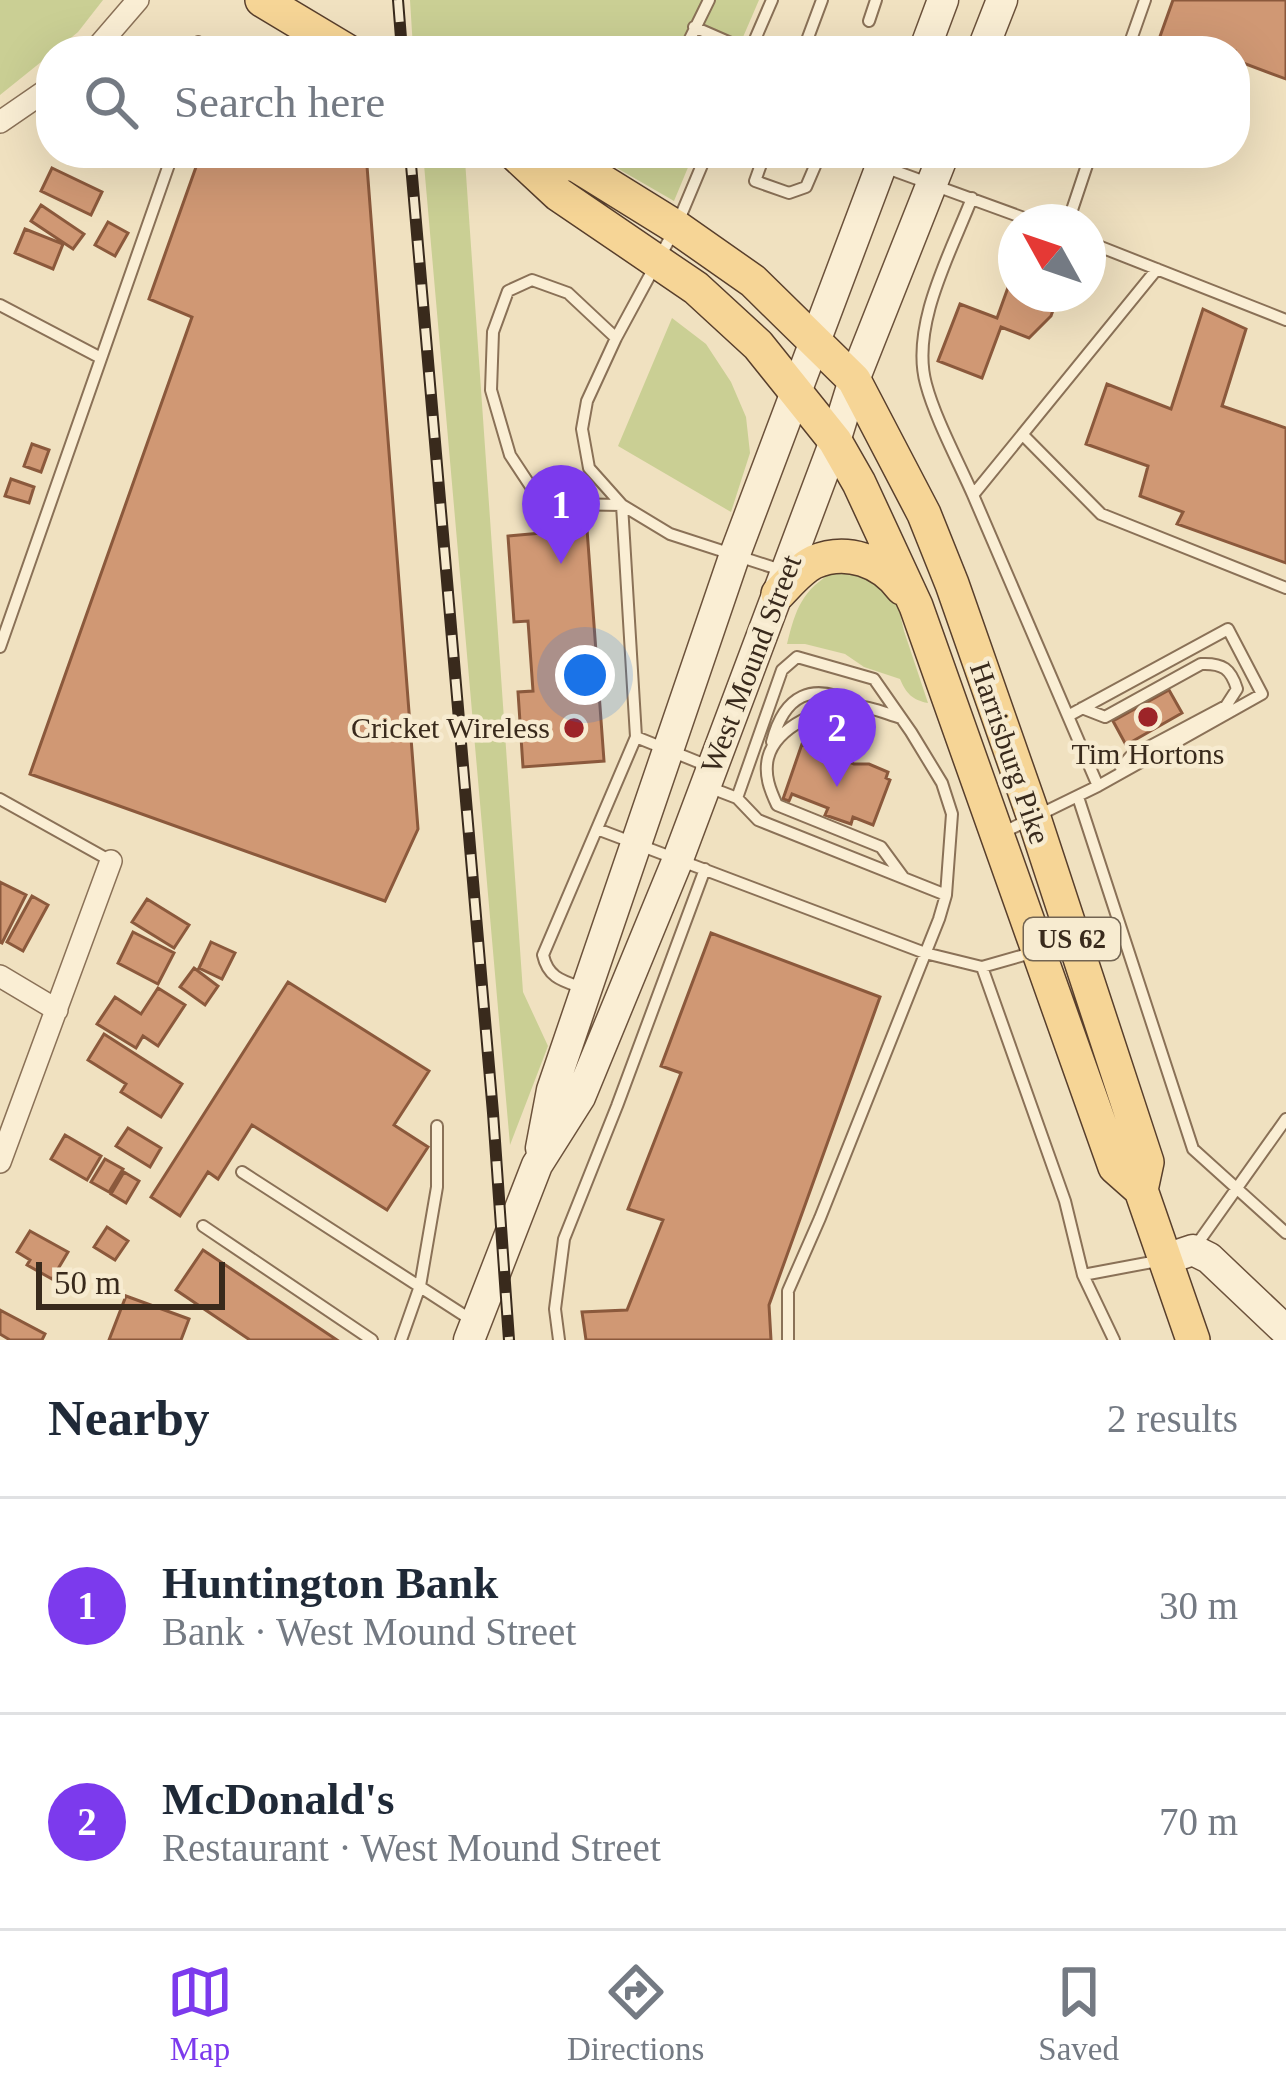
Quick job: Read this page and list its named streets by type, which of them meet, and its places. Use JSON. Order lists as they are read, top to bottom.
{
  "streets": {
    "main road": ["West Mound Street", "Harrisburg Pike", "US 62"]
  },
  "crossings": [
    ["West Mound Street", "Harrisburg Pike"],
    ["West Mound Street", "US 62"],
    ["Harrisburg Pike", "US 62"]
  ],
  "places": ["Tim Hortons", "Cricket Wireless"],
  "scale_bar": "50 m",
  "north": "top left",
  "page": {
    "search": "Search here",
    "pins": ["1", "2"],
    "scale": "50 m",
    "heading": ["Nearby", "2 results"],
    "list": [
      {
        "mark": "1",
        "name": "Huntington Bank",
        "note": "Bank · West Mound Street",
        "value": "30 m"
      },
      {
        "mark": "2",
        "name": "McDonald's",
        "note": "Restaurant · West Mound Street",
        "value": "70 m"
      }
    ],
    "nav": ["Map", "Directions", "Saved"]
  }
}
